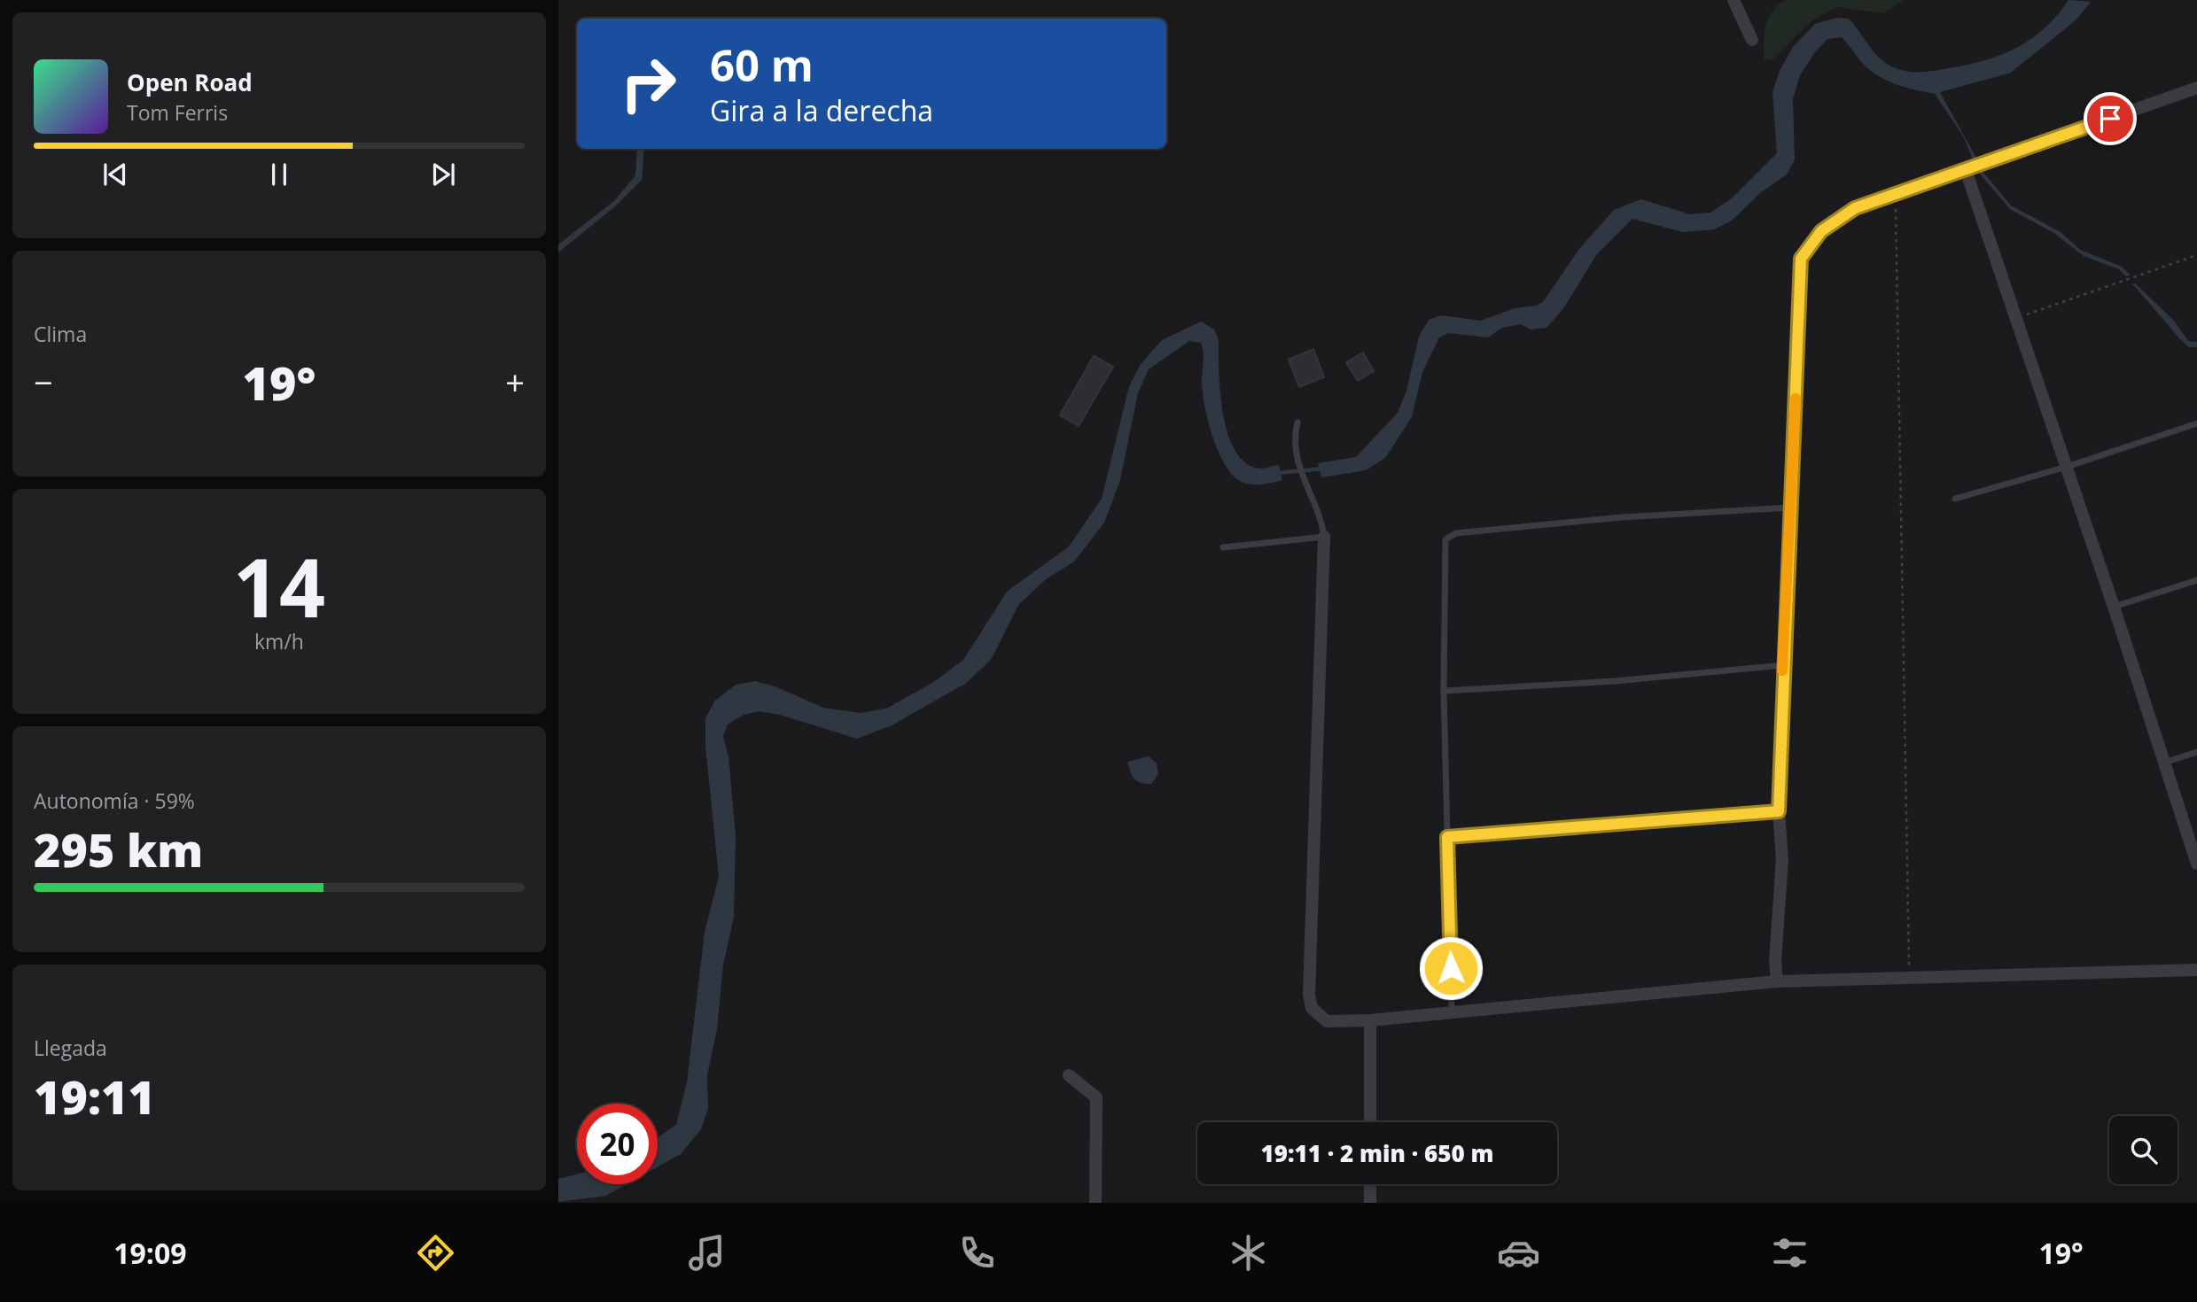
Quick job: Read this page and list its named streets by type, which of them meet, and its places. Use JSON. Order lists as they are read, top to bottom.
{
  "page": {
    "turn": ["60 m", "Gira a la derecha"],
    "song": ["Open Road", "Tom Ferris"],
    "tile": [
      "Clima",
      ["14", "km/h"],
      ["Autonomía · 59%", "295 km"],
      ["Llegada", "19:11"]
    ],
    "heat": ["−", "19°", "+"],
    "limit": "20",
    "trip": "19:11 · 2 min · 650 m",
    "tabs": ["19:09", "19°"]
  }
}
